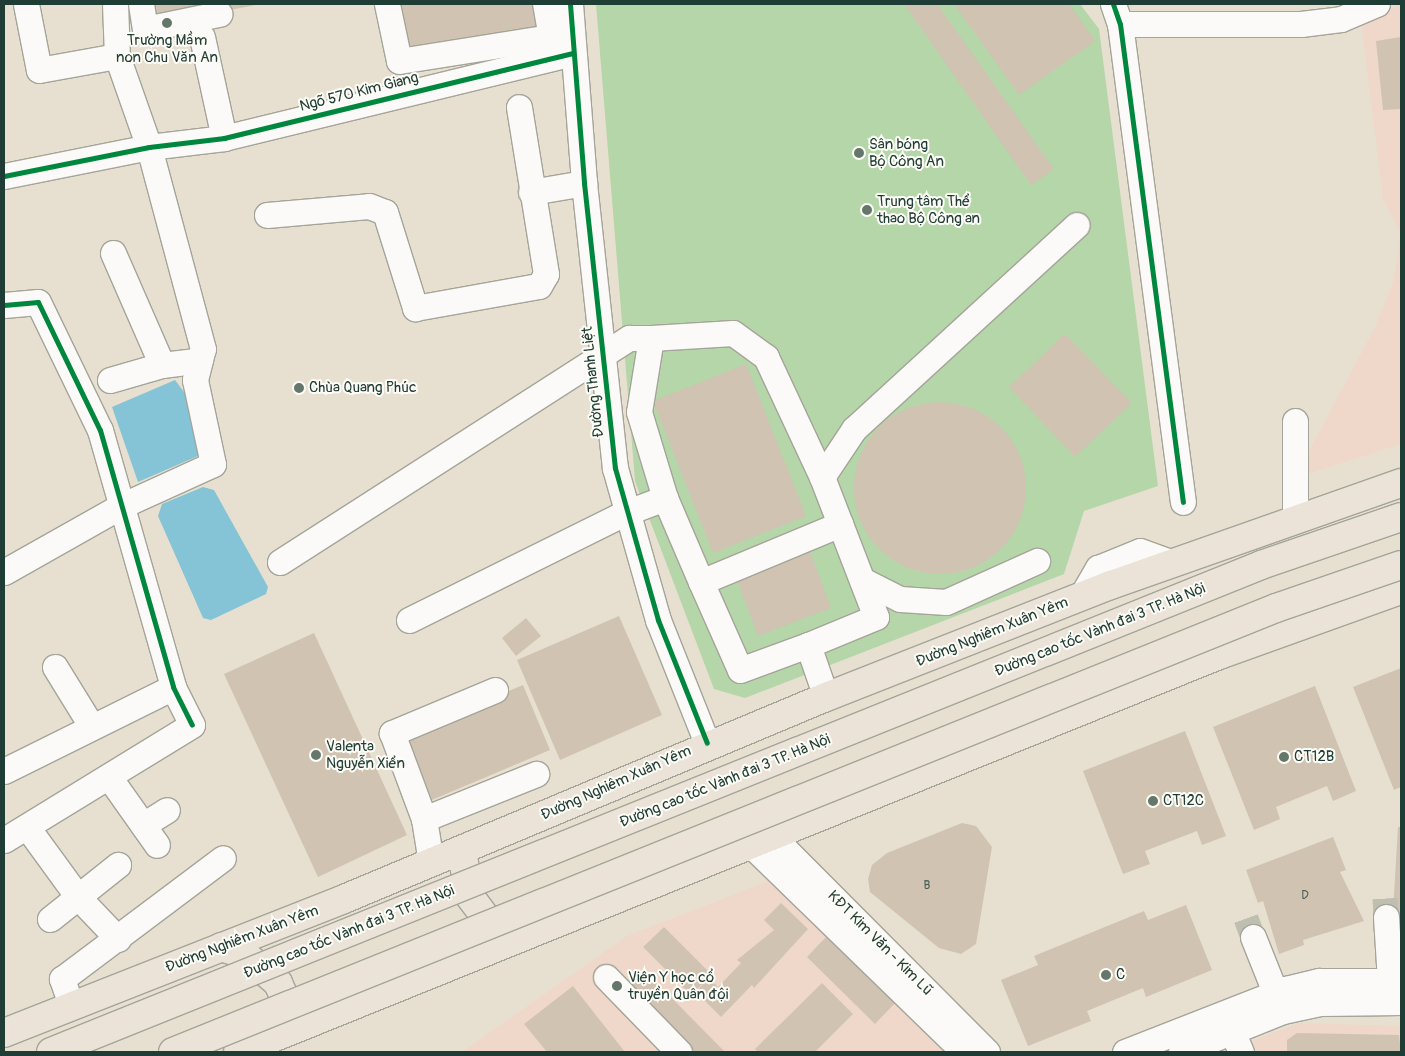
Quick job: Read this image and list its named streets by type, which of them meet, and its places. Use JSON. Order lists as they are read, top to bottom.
{
  "streets": {
    "main road": ["Đường cao tốc Vành đai 3 TP. Hà Nội", "Đường Nghiêm Xuân Yêm"],
    "street": ["Ngõ 570 Kim Giang", "Đường Thanh Liệt", "KĐT Kim Văn - Kim Lũ"]
  },
  "crossings": [
    ["Ngõ 570 Kim Giang", "Đường Thanh Liệt"],
    ["Đường Thanh Liệt", "Đường Nghiêm Xuân Yêm"]
  ],
  "places": [
    "Trường Mầm non Chu Văn An",
    "Sân bóng Bộ Công An",
    "Trung tâm Thể thao Bộ Công an",
    "Chùa Quang Phúc",
    "Valenta Nguyễn Xiển",
    "CT12B",
    "CT12C",
    "C",
    "Viện Y học cổ truyền Quân đội"
  ],
  "house_numbers": ["B", "D"]
}
